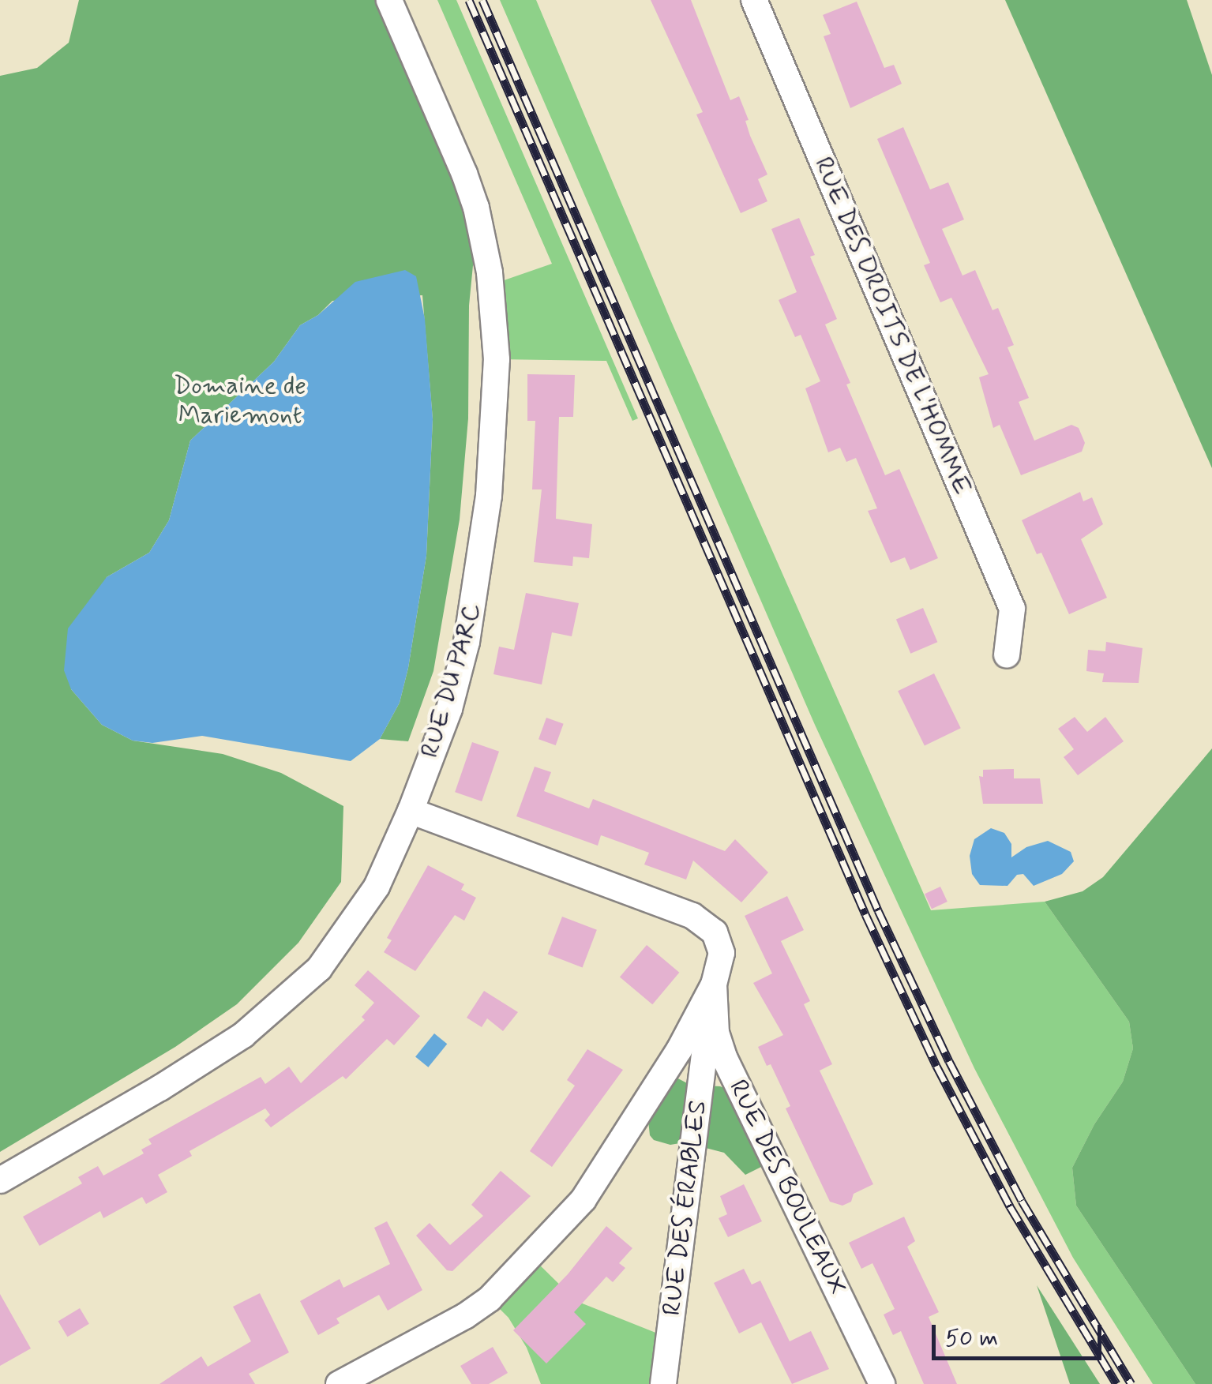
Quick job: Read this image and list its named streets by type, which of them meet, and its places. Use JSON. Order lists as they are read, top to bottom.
{
  "streets": {
    "street": [
      "RUE DES DROITS DE L'HOMME",
      "RUE DU PARC",
      "RUE DES BOULEAUX",
      "RUE DES ÉRABLES"
    ]
  },
  "crossings": [
    ["RUE DU PARC", "RUE DES BOULEAUX"],
    ["RUE DES BOULEAUX", "RUE DES ÉRABLES"]
  ],
  "parks": ["Domaine de Mariemont"],
  "scale_bar": "50 m"
}
